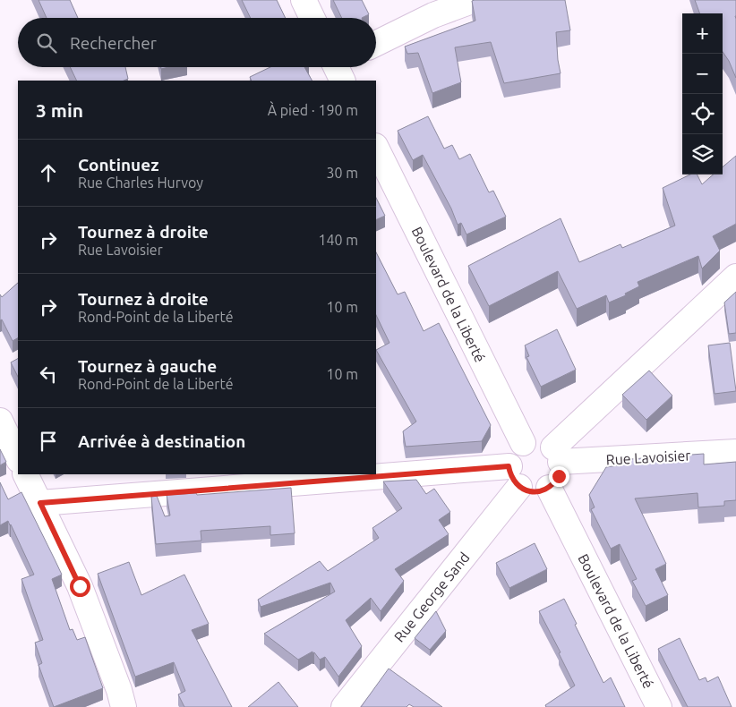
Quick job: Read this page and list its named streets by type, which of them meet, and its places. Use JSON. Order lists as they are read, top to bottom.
{
  "streets": {
    "street": ["Boulevard de la Liberté", "Rue Lavoisier", "Rue George Sand"]
  },
  "crossings": [
    ["Boulevard de la Liberté", "Rue Lavoisier"],
    ["Boulevard de la Liberté", "Rue George Sand"],
    ["Rue Lavoisier", "Rue George Sand"]
  ],
  "page": {
    "map_buttons": ["+", "−"],
    "search": "Rechercher",
    "heading": ["3 min", "À pied · 190 m"],
    "list": [
      ["Continuez", "Rue Charles Hurvoy", "30 m"],
      ["Tournez à droite", "Rue Lavoisier", "140 m"],
      ["Tournez à droite", "Rond-Point de la Liberté", "10 m"],
      ["Tournez à gauche", "Rond-Point de la Liberté", "10 m"],
      "Arrivée à destination"
    ]
  }
}
